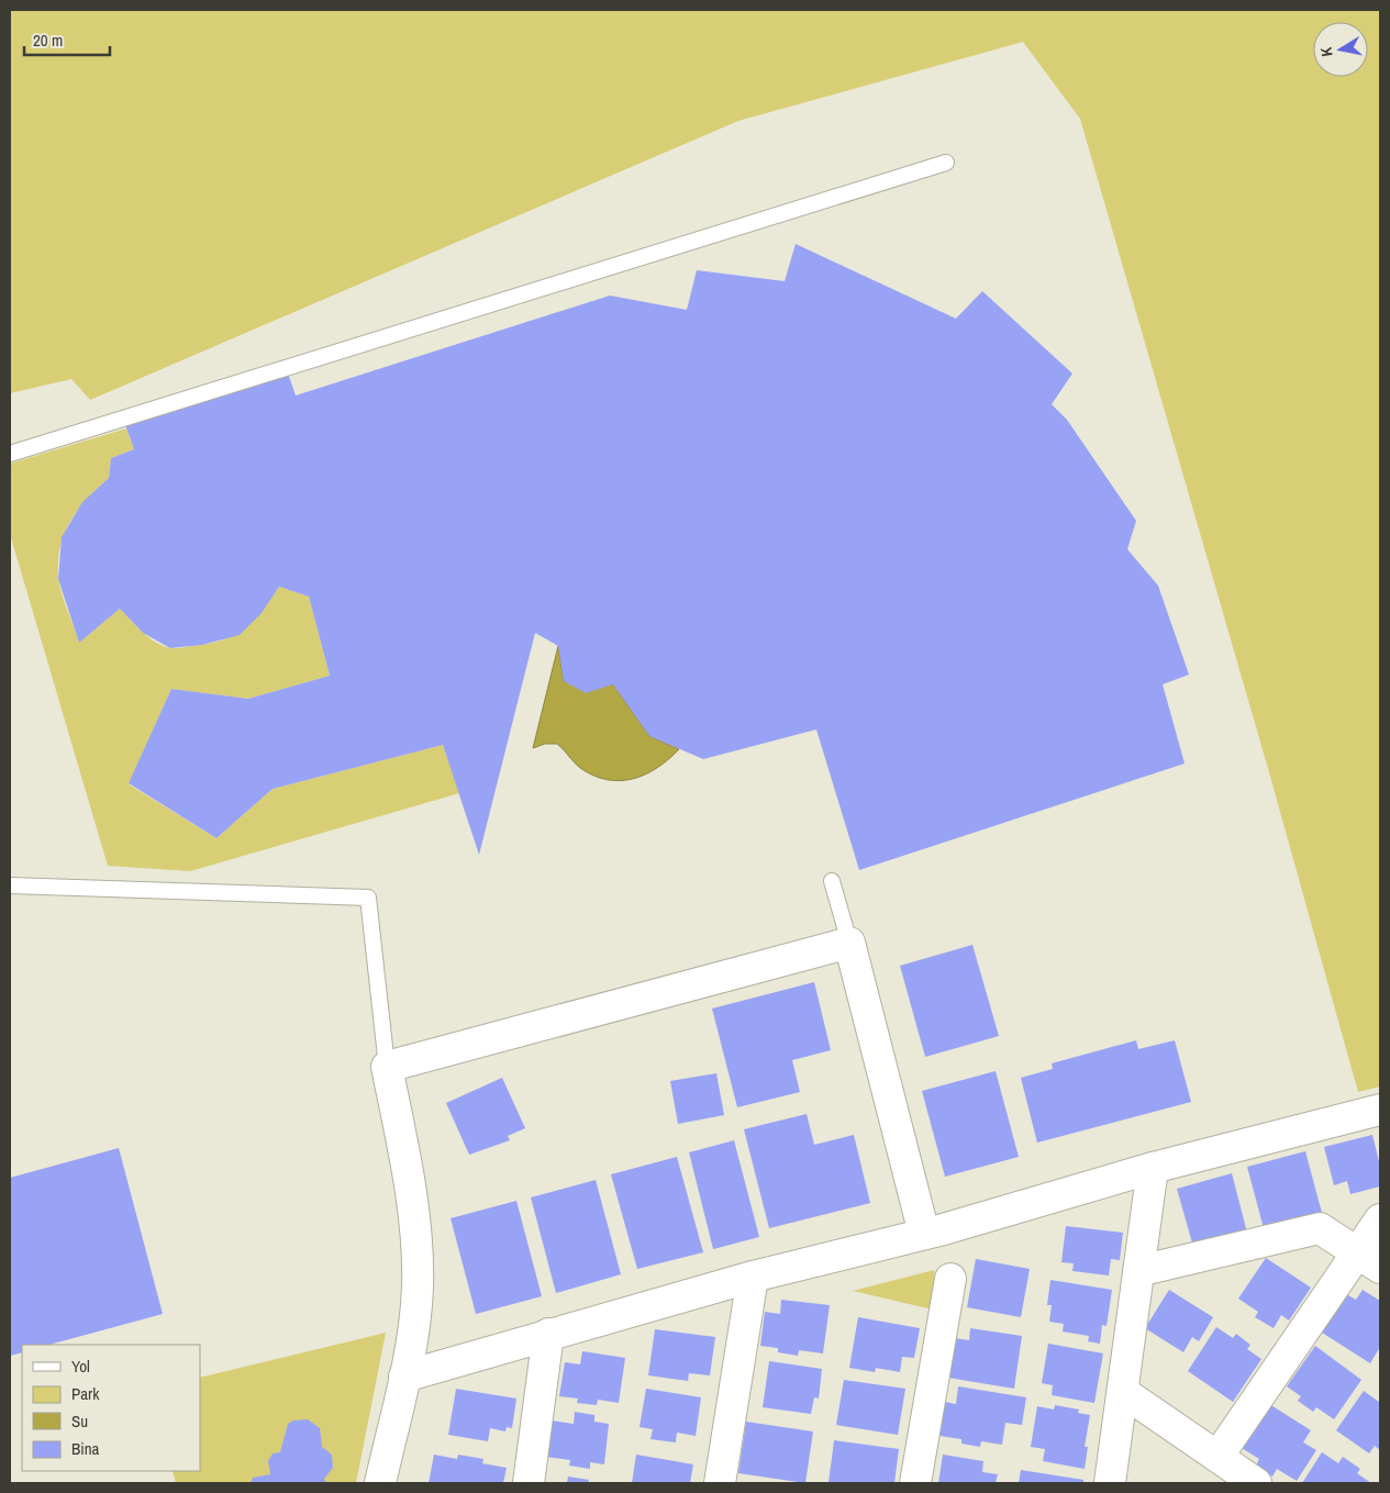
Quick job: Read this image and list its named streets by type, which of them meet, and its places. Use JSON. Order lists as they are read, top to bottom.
{
  "legend": [
    "Yol",
    "Park",
    "Su",
    "Bina"
  ],
  "scale_bar": "20 m",
  "north": "left"
}
